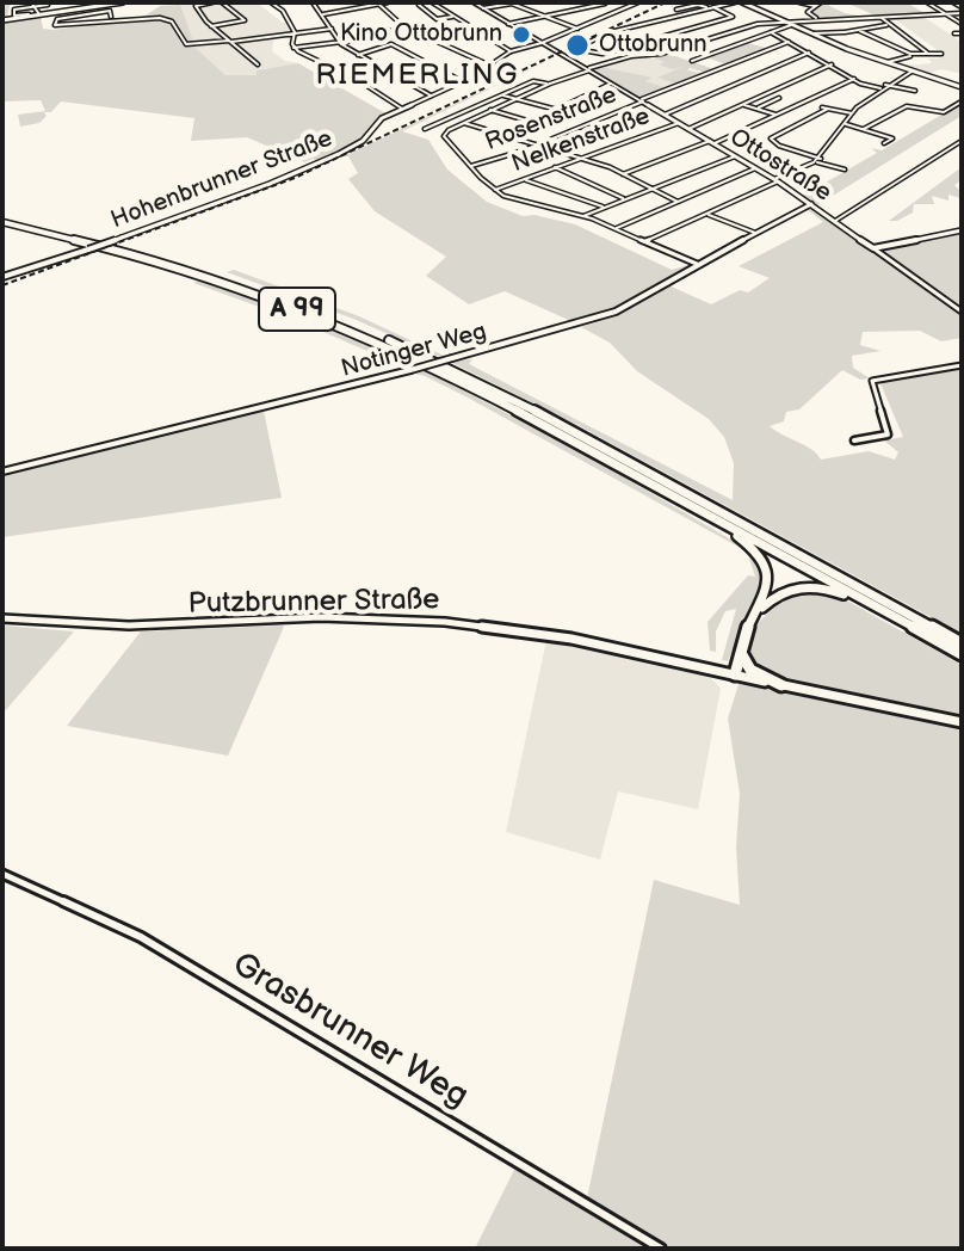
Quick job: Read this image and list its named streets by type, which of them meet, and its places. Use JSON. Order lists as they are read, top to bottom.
{
  "streets": {
    "highway": ["A 99"],
    "main road": ["Putzbrunner Straße"],
    "street": [
      "Rosenstraße",
      "Nelkenstraße",
      "Ottostraße",
      "Hohenbrunner Straße",
      "Notinger Weg",
      "Grasbrunner Weg"
    ]
  },
  "crossings": [
    ["Rosenstraße", "Ottostraße"],
    ["Nelkenstraße", "Ottostraße"],
    ["Ottostraße", "Hohenbrunner Straße"],
    ["Ottostraße", "Notinger Weg"]
  ],
  "districts": ["RIEMERLING"],
  "places": ["Kino Ottobrunn", "Ottobrunn"]
}
